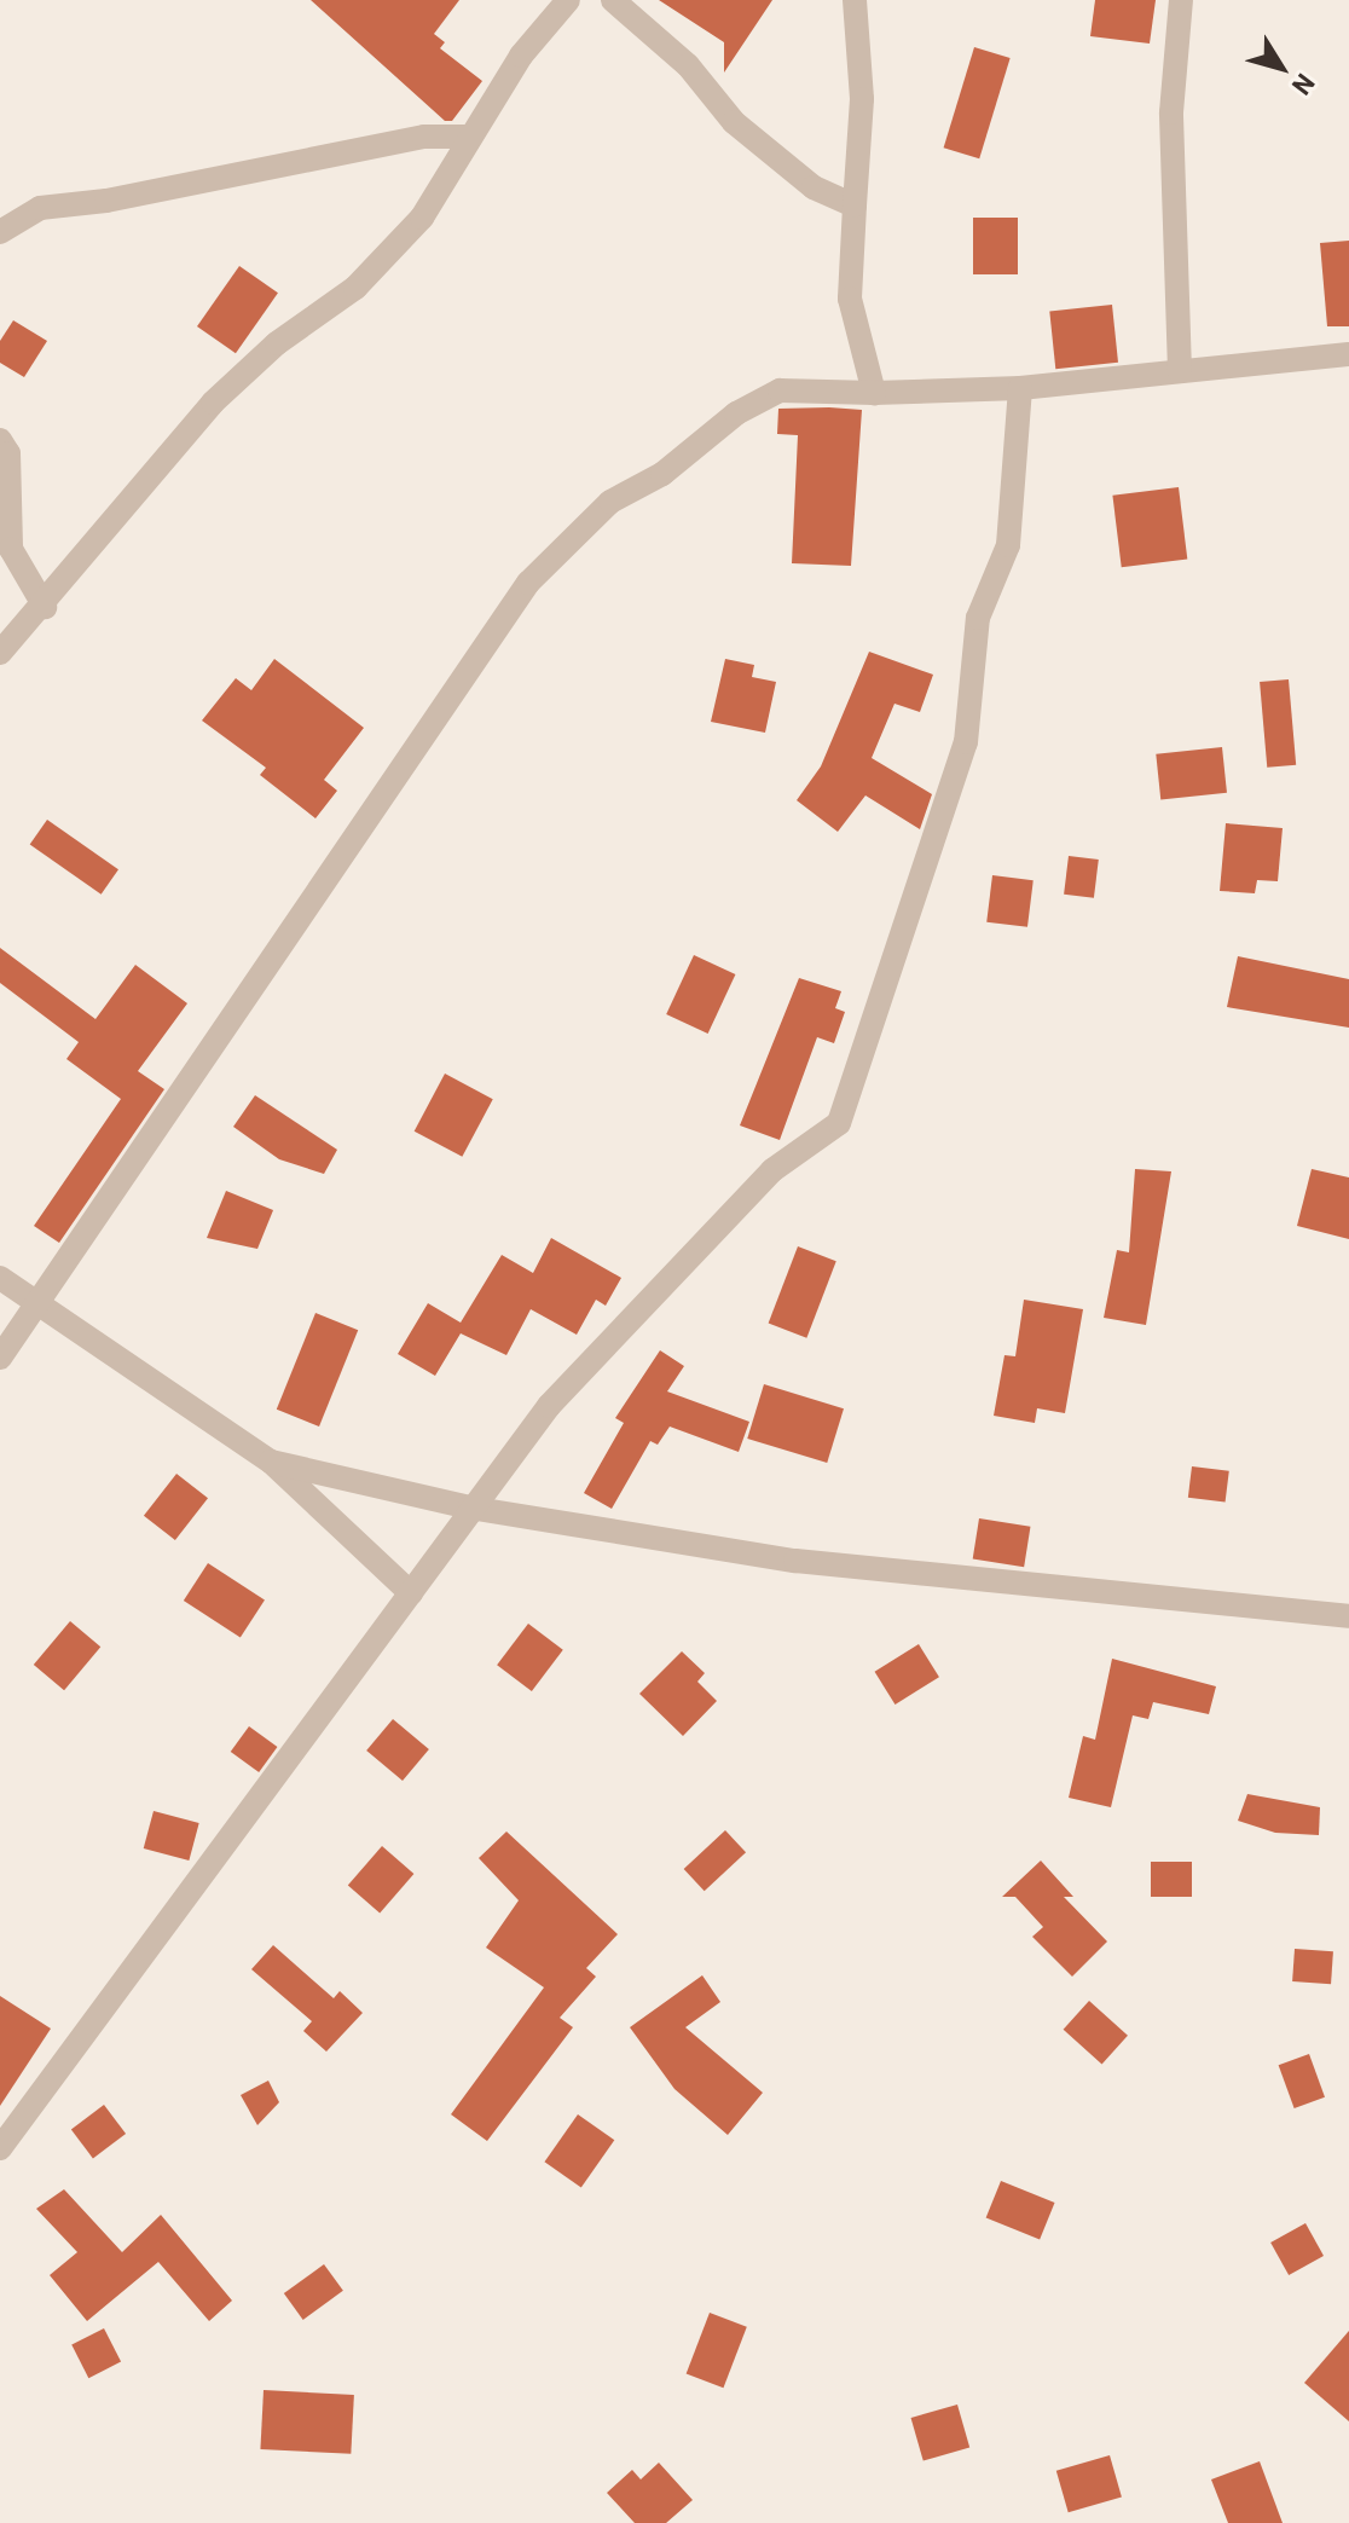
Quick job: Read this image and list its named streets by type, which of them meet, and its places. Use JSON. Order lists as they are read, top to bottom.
{
  "north": "bottom right"
}
